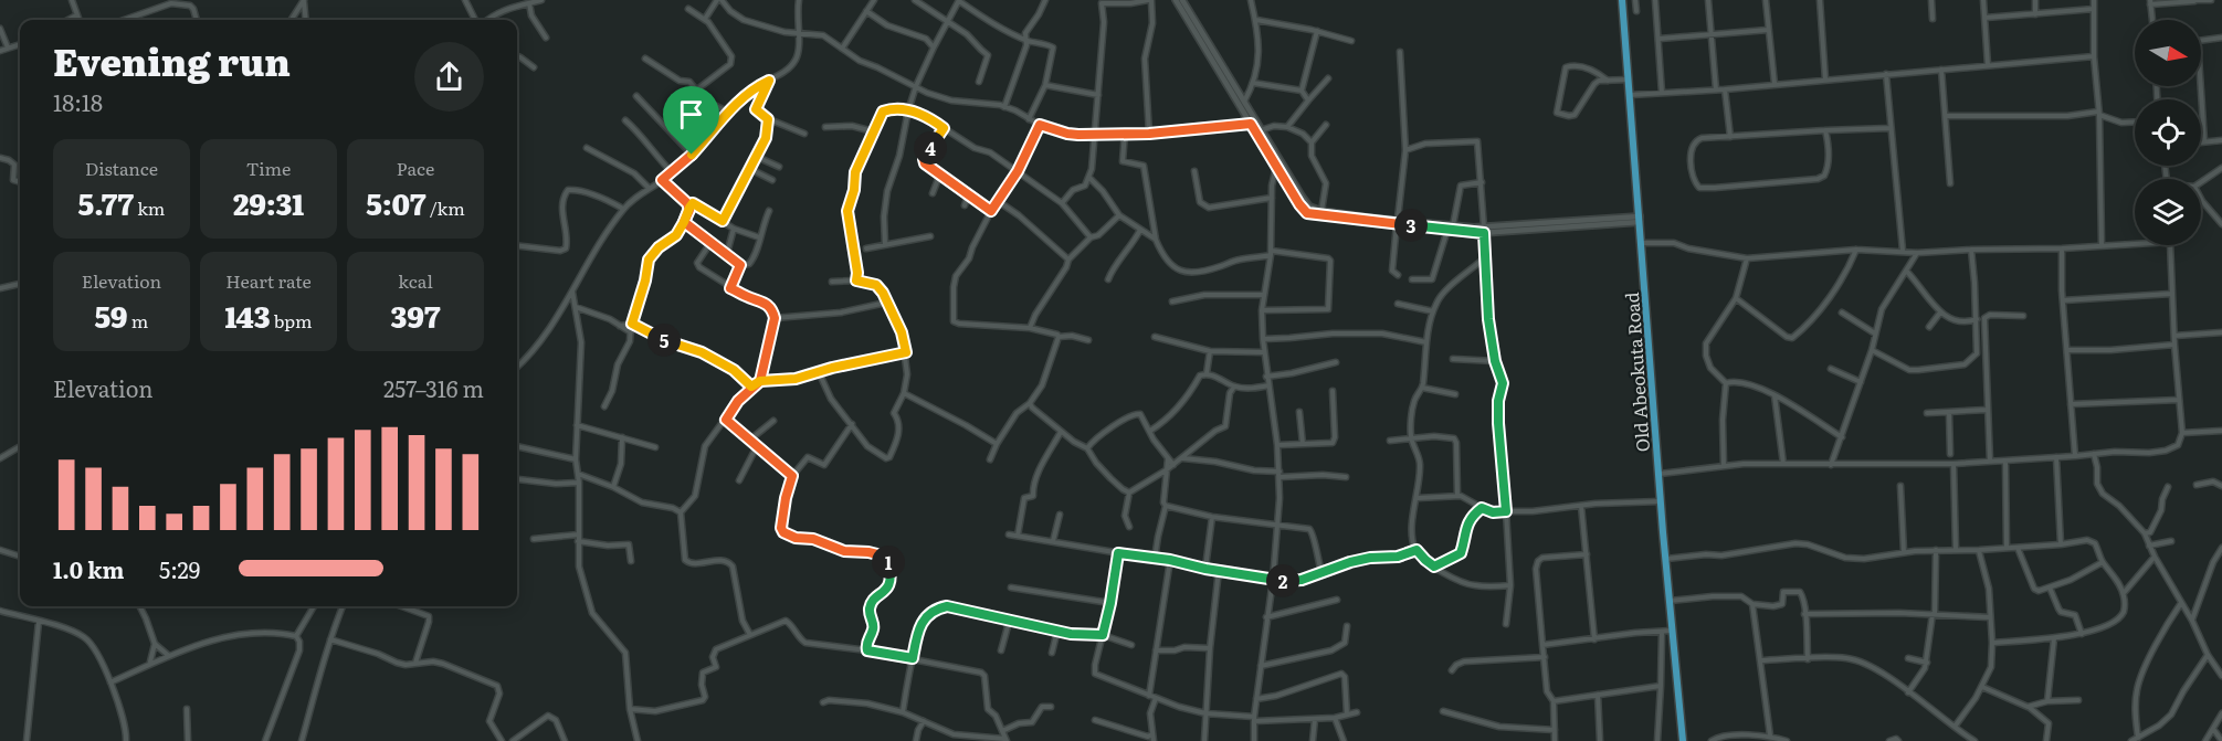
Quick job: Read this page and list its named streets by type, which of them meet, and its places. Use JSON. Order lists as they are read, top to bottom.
{
  "streets": {
    "highway": ["Old Abeokuta Road"]
  },
  "north": "right",
  "page": {
    "heading": ["Evening run", "18:18"],
    "pins": [
      "4",
      "3",
      "5",
      "1",
      "2"
    ],
    "stats": [
      ["Distance", "5.77 km"],
      ["Time", "29:31"],
      ["Pace", "5:07 /km"],
      ["Elevation", "59 m"],
      ["Heart rate", "143 bpm"],
      ["kcal", "397"]
    ],
    "chart": ["Elevation", "257–316 m"],
    "list": [
      {
        "name": "1.0 km",
        "note": "5:29"
      }
    ]
  }
}
